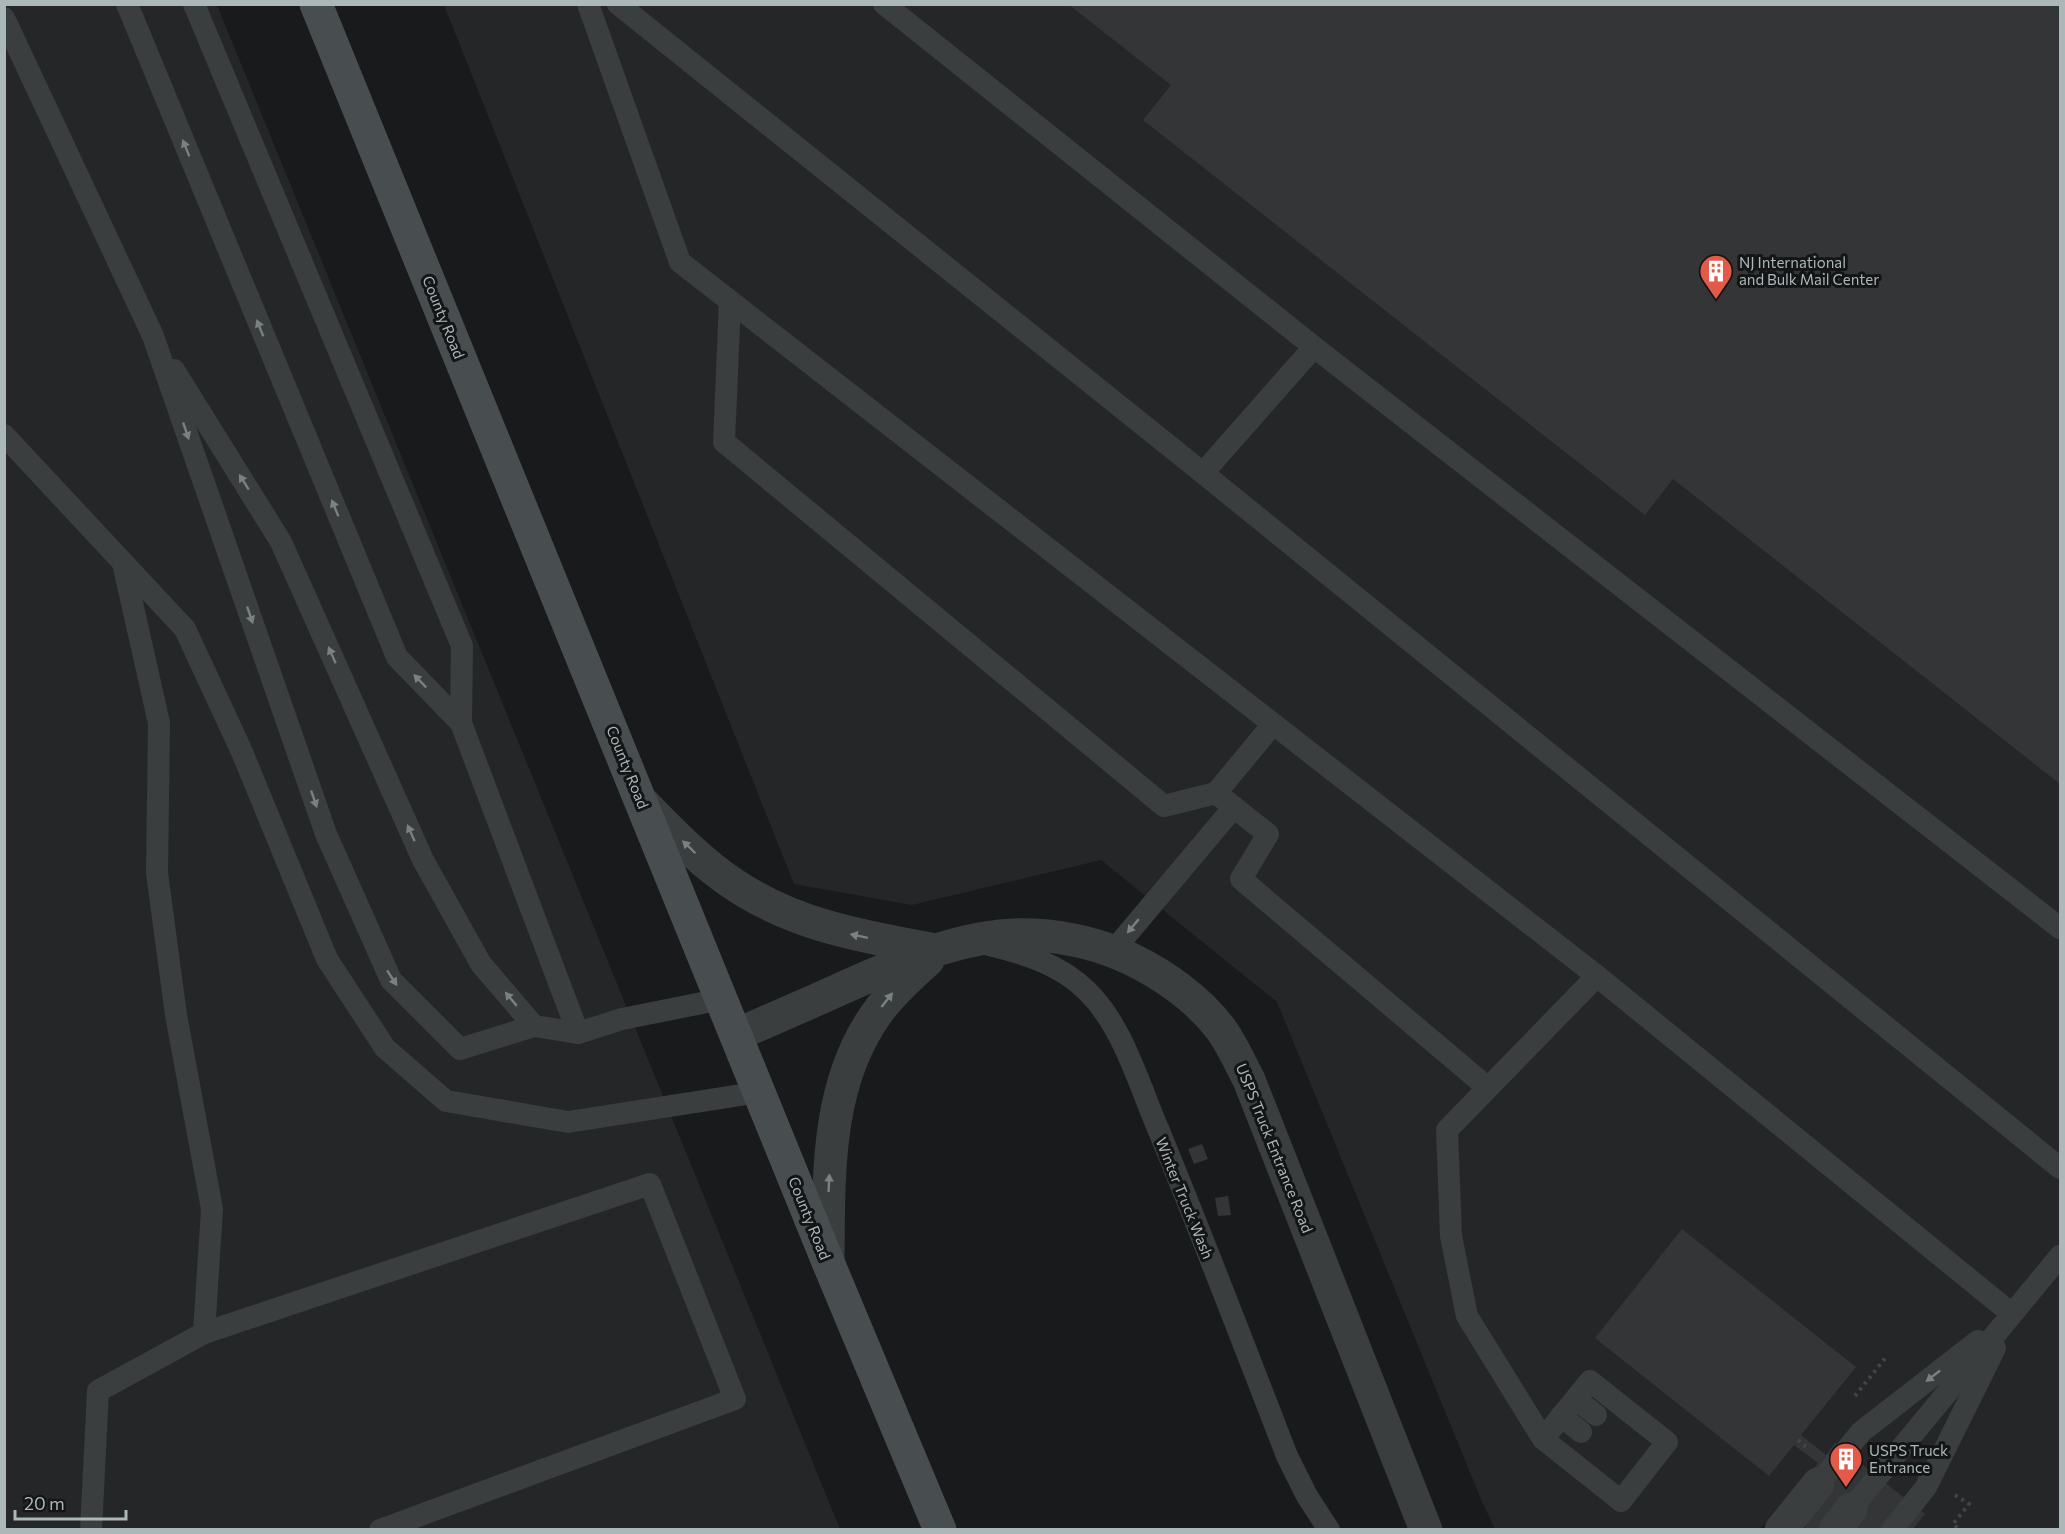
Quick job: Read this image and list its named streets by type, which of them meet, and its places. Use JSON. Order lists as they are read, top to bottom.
{
  "streets": {
    "main road": ["County Road"],
    "street": ["USPS Truck Entrance Road"],
    "lane": ["Winter Truck Wash"]
  },
  "crossings": [
    ["County Road", "USPS Truck Entrance Road"],
    ["USPS Truck Entrance Road", "Winter Truck Wash"]
  ],
  "places": {
    "building": ["NJ International and Bulk Mail Center", "USPS Truck Entrance"]
  },
  "scale_bar": "20 m"
}
